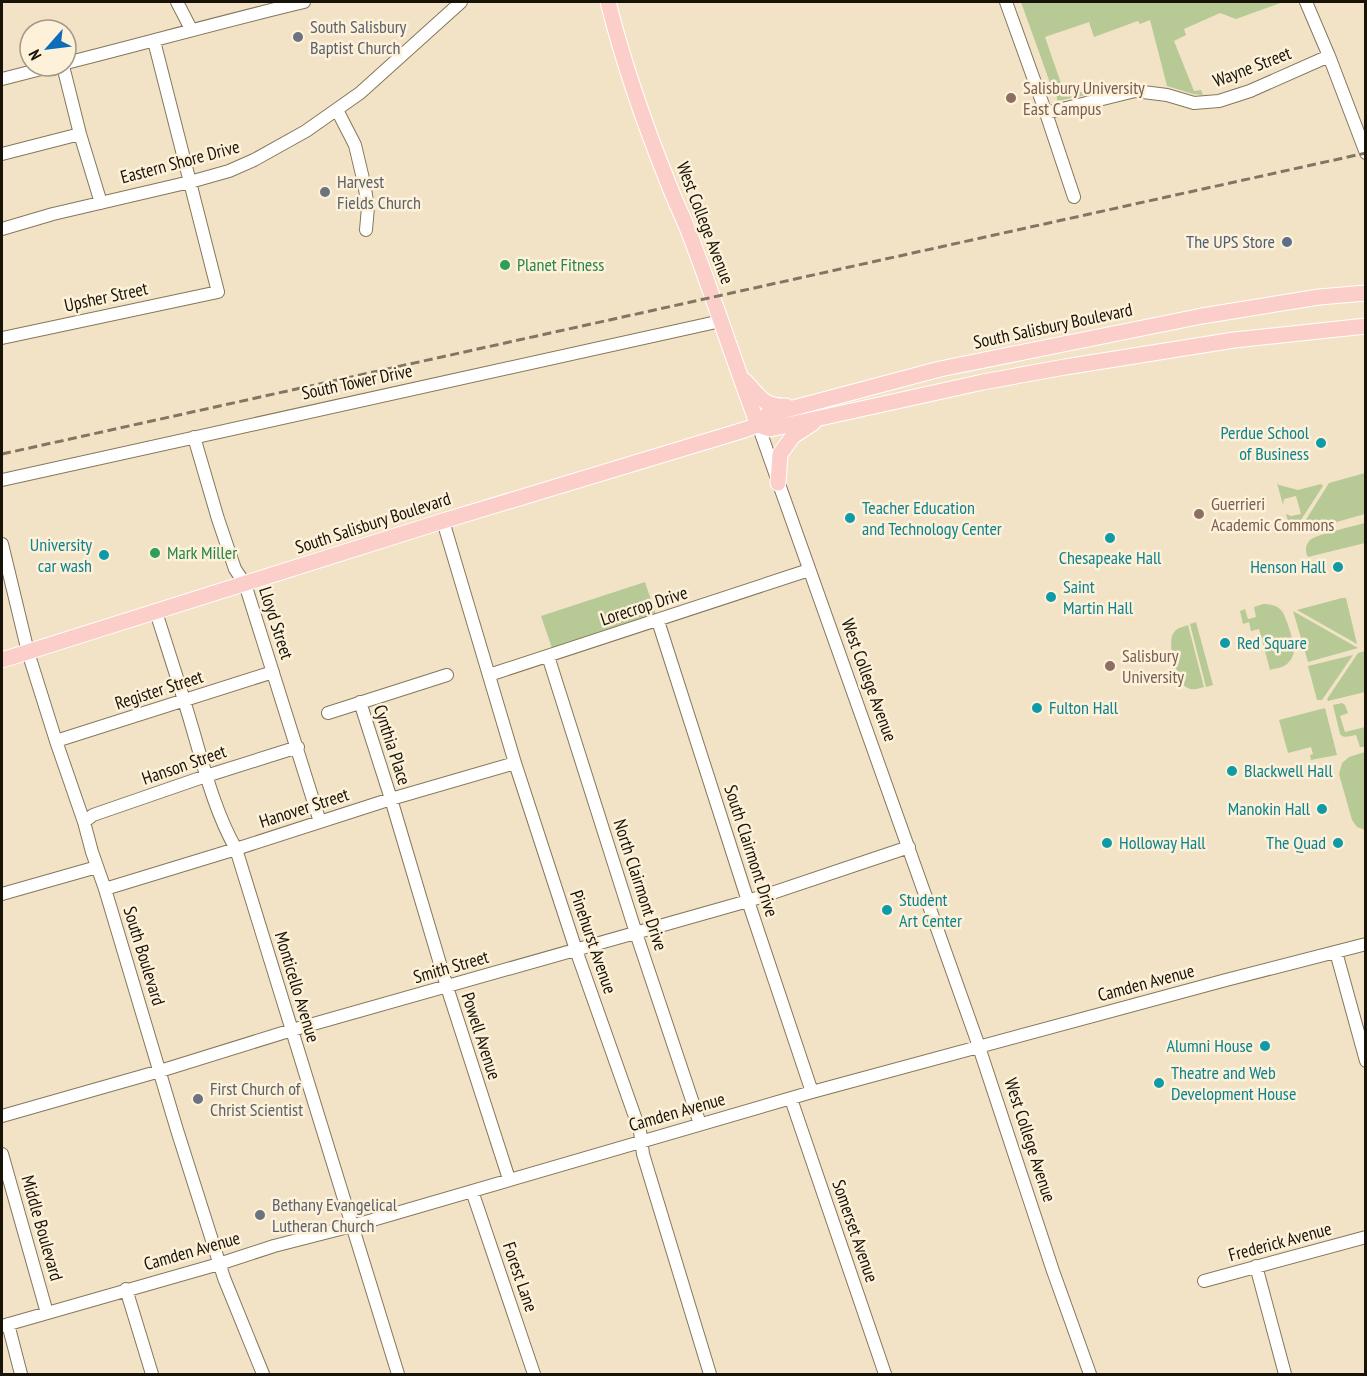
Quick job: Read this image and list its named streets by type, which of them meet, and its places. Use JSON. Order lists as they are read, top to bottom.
{
  "streets": {
    "main road": ["West College Avenue", "South Salisbury Boulevard"],
    "street": [
      "Wayne Street",
      "Eastern Shore Drive",
      "Upsher Street",
      "South Tower Drive",
      "Lorecrop Drive",
      "Lloyd Street",
      "Register Street",
      "Cynthia Place",
      "Hanson Street",
      "Hanover Street",
      "South Clairmont Drive",
      "North Clairmont Drive",
      "Pinehurst Avenue",
      "South Boulevard",
      "Smith Street",
      "Camden Avenue",
      "Monticello Avenue",
      "Powell Avenue",
      "Middle Boulevard",
      "Somerset Avenue",
      "Frederick Avenue",
      "Forest Lane"
    ]
  },
  "crossings": [
    ["Eastern Shore Drive", "Upsher Street"],
    ["West College Avenue", "South Salisbury Boulevard"],
    ["West College Avenue", "South Tower Drive"],
    ["West College Avenue", "Lorecrop Drive"],
    ["West College Avenue", "Smith Street"],
    ["West College Avenue", "Camden Avenue"],
    ["South Salisbury Boulevard", "Lloyd Street"],
    ["South Salisbury Boulevard", "Pinehurst Avenue"],
    ["South Salisbury Boulevard", "South Boulevard"],
    ["South Salisbury Boulevard", "Monticello Avenue"],
    ["South Tower Drive", "Lloyd Street"],
    ["Lorecrop Drive", "South Clairmont Drive"],
    ["Lorecrop Drive", "North Clairmont Drive"],
    ["Lorecrop Drive", "Pinehurst Avenue"],
    ["Lloyd Street", "Register Street"],
    ["Lloyd Street", "Hanson Street"],
    ["Lloyd Street", "Hanover Street"],
    ["Register Street", "South Boulevard"],
    ["Register Street", "Monticello Avenue"],
    ["Cynthia Place", "Hanover Street"],
    ["Cynthia Place", "Powell Avenue"],
    ["Hanson Street", "South Boulevard"],
    ["Hanson Street", "Monticello Avenue"],
    ["Hanover Street", "Pinehurst Avenue"],
    ["Hanover Street", "South Boulevard"],
    ["Hanover Street", "Monticello Avenue"],
    ["Hanover Street", "Powell Avenue"],
    ["South Clairmont Drive", "Smith Street"],
    ["South Clairmont Drive", "Camden Avenue"],
    ["North Clairmont Drive", "Smith Street"],
    ["North Clairmont Drive", "Camden Avenue"],
    ["Pinehurst Avenue", "Smith Street"],
    ["Pinehurst Avenue", "Camden Avenue"],
    ["South Boulevard", "Smith Street"],
    ["South Boulevard", "Camden Avenue"],
    ["Smith Street", "Monticello Avenue"],
    ["Smith Street", "Powell Avenue"],
    ["Camden Avenue", "Monticello Avenue"],
    ["Camden Avenue", "Powell Avenue"],
    ["Camden Avenue", "Middle Boulevard"],
    ["Camden Avenue", "Somerset Avenue"],
    ["Camden Avenue", "Forest Lane"]
  ],
  "places": [
    "South Salisbury Baptist Church",
    "Salisbury University East Campus",
    "Harvest Fields Church",
    "The UPS Store",
    "Planet Fitness",
    "Perdue School of Business",
    "Guerrieri Academic Commons",
    "Teacher Education and Technology Center",
    "Chesapeake Hall",
    "Mark Miller",
    "University car wash",
    "Henson Hall",
    "Saint Martin Hall",
    "Red Square",
    "Salisbury University",
    "Fulton Hall",
    "Blackwell Hall",
    "Manokin Hall",
    "Holloway Hall",
    "The Quad",
    "Student Art Center",
    "Alumni House",
    "Theatre and Web Development House",
    "First Church of Christ Scientist",
    "Bethany Evangelical Lutheran Church"
  ],
  "north": "bottom left"
}
